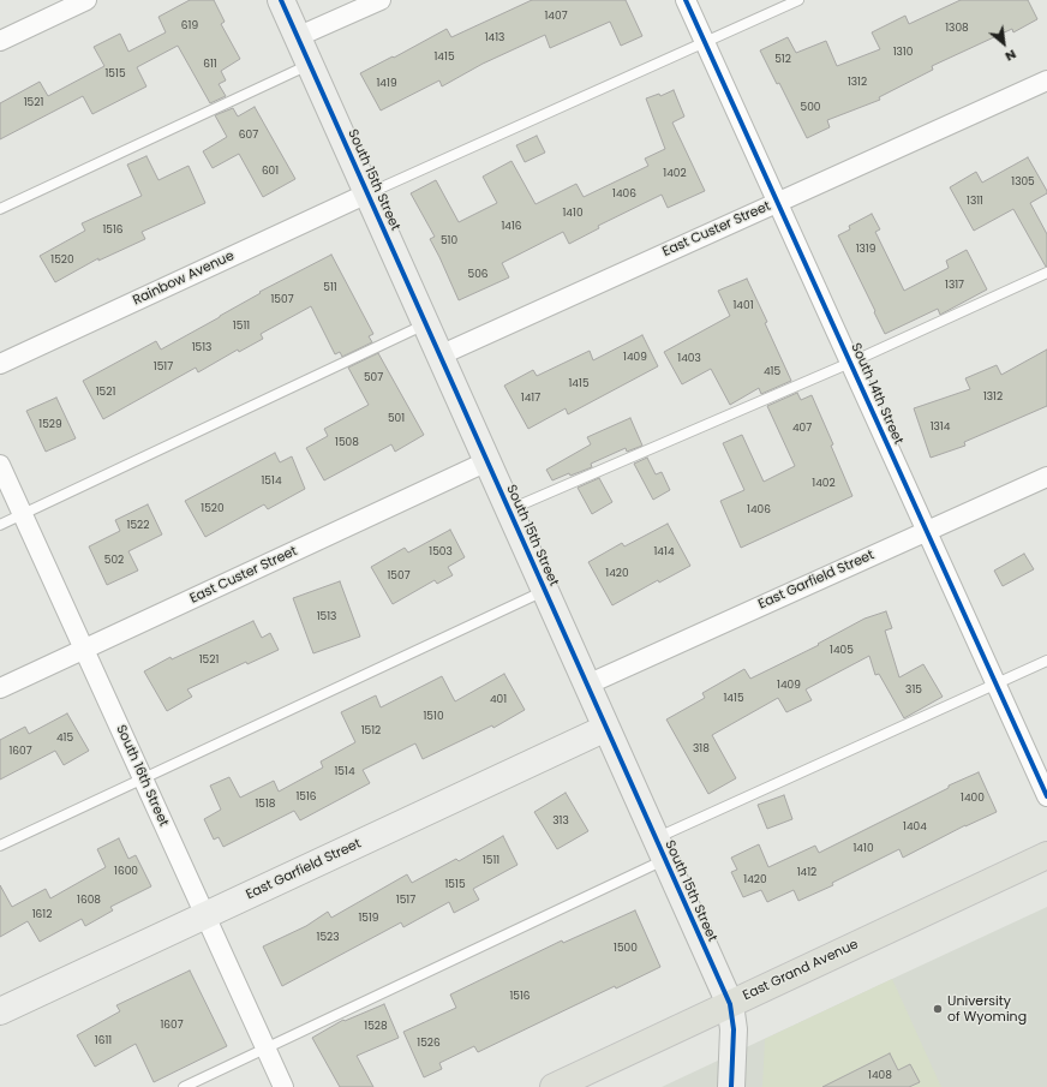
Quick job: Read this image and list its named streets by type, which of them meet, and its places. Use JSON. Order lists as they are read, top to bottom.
{
  "streets": {
    "main road": ["South 15th Street", "East Garfield Street", "East Grand Avenue"],
    "street": [
      "East Custer Street",
      "Rainbow Avenue",
      "South 14th Street",
      "South 16th Street"
    ]
  },
  "crossings": [
    ["South 15th Street", "East Custer Street"],
    ["South 15th Street", "Rainbow Avenue"],
    ["South 15th Street", "East Garfield Street"],
    ["South 15th Street", "East Grand Avenue"],
    ["East Custer Street", "South 14th Street"],
    ["East Custer Street", "South 16th Street"],
    ["South 14th Street", "East Garfield Street"],
    ["East Garfield Street", "South 16th Street"]
  ],
  "places": ["University of Wyoming"],
  "house_numbers": [
    "1407",
    "619",
    "1308",
    "1413",
    "1310",
    "1415",
    "512",
    "611",
    "1515",
    "1312",
    "1419",
    "1521",
    "500",
    "607",
    "601",
    "1402",
    "1305",
    "1406",
    "1311",
    "1410",
    "1416",
    "1516",
    "510",
    "1319",
    "1520",
    "506",
    "1317",
    "511",
    "1507",
    "1401",
    "1511",
    "1513",
    "1409",
    "1403",
    "1517",
    "415",
    "507",
    "1415",
    "1521",
    "1312",
    "1417",
    "501",
    "1529",
    "1314",
    "407",
    "1508",
    "1514",
    "1402",
    "1520",
    "1406",
    "1522",
    "1503",
    "1414",
    "502",
    "1420",
    "1507",
    "1513",
    "1405",
    "1521",
    "1409",
    "315",
    "1415",
    "401",
    "1510",
    "1512",
    "415",
    "318",
    "1607",
    "1514",
    "1516",
    "1400",
    "1518",
    "313",
    "1404",
    "1410",
    "1511",
    "1600",
    "1412",
    "1420",
    "1515",
    "1608",
    "1517",
    "1612",
    "1519",
    "1523",
    "1500",
    "1516",
    "1607",
    "1528",
    "1611",
    "1526",
    "1408"
  ],
  "north": "bottom right"
}
